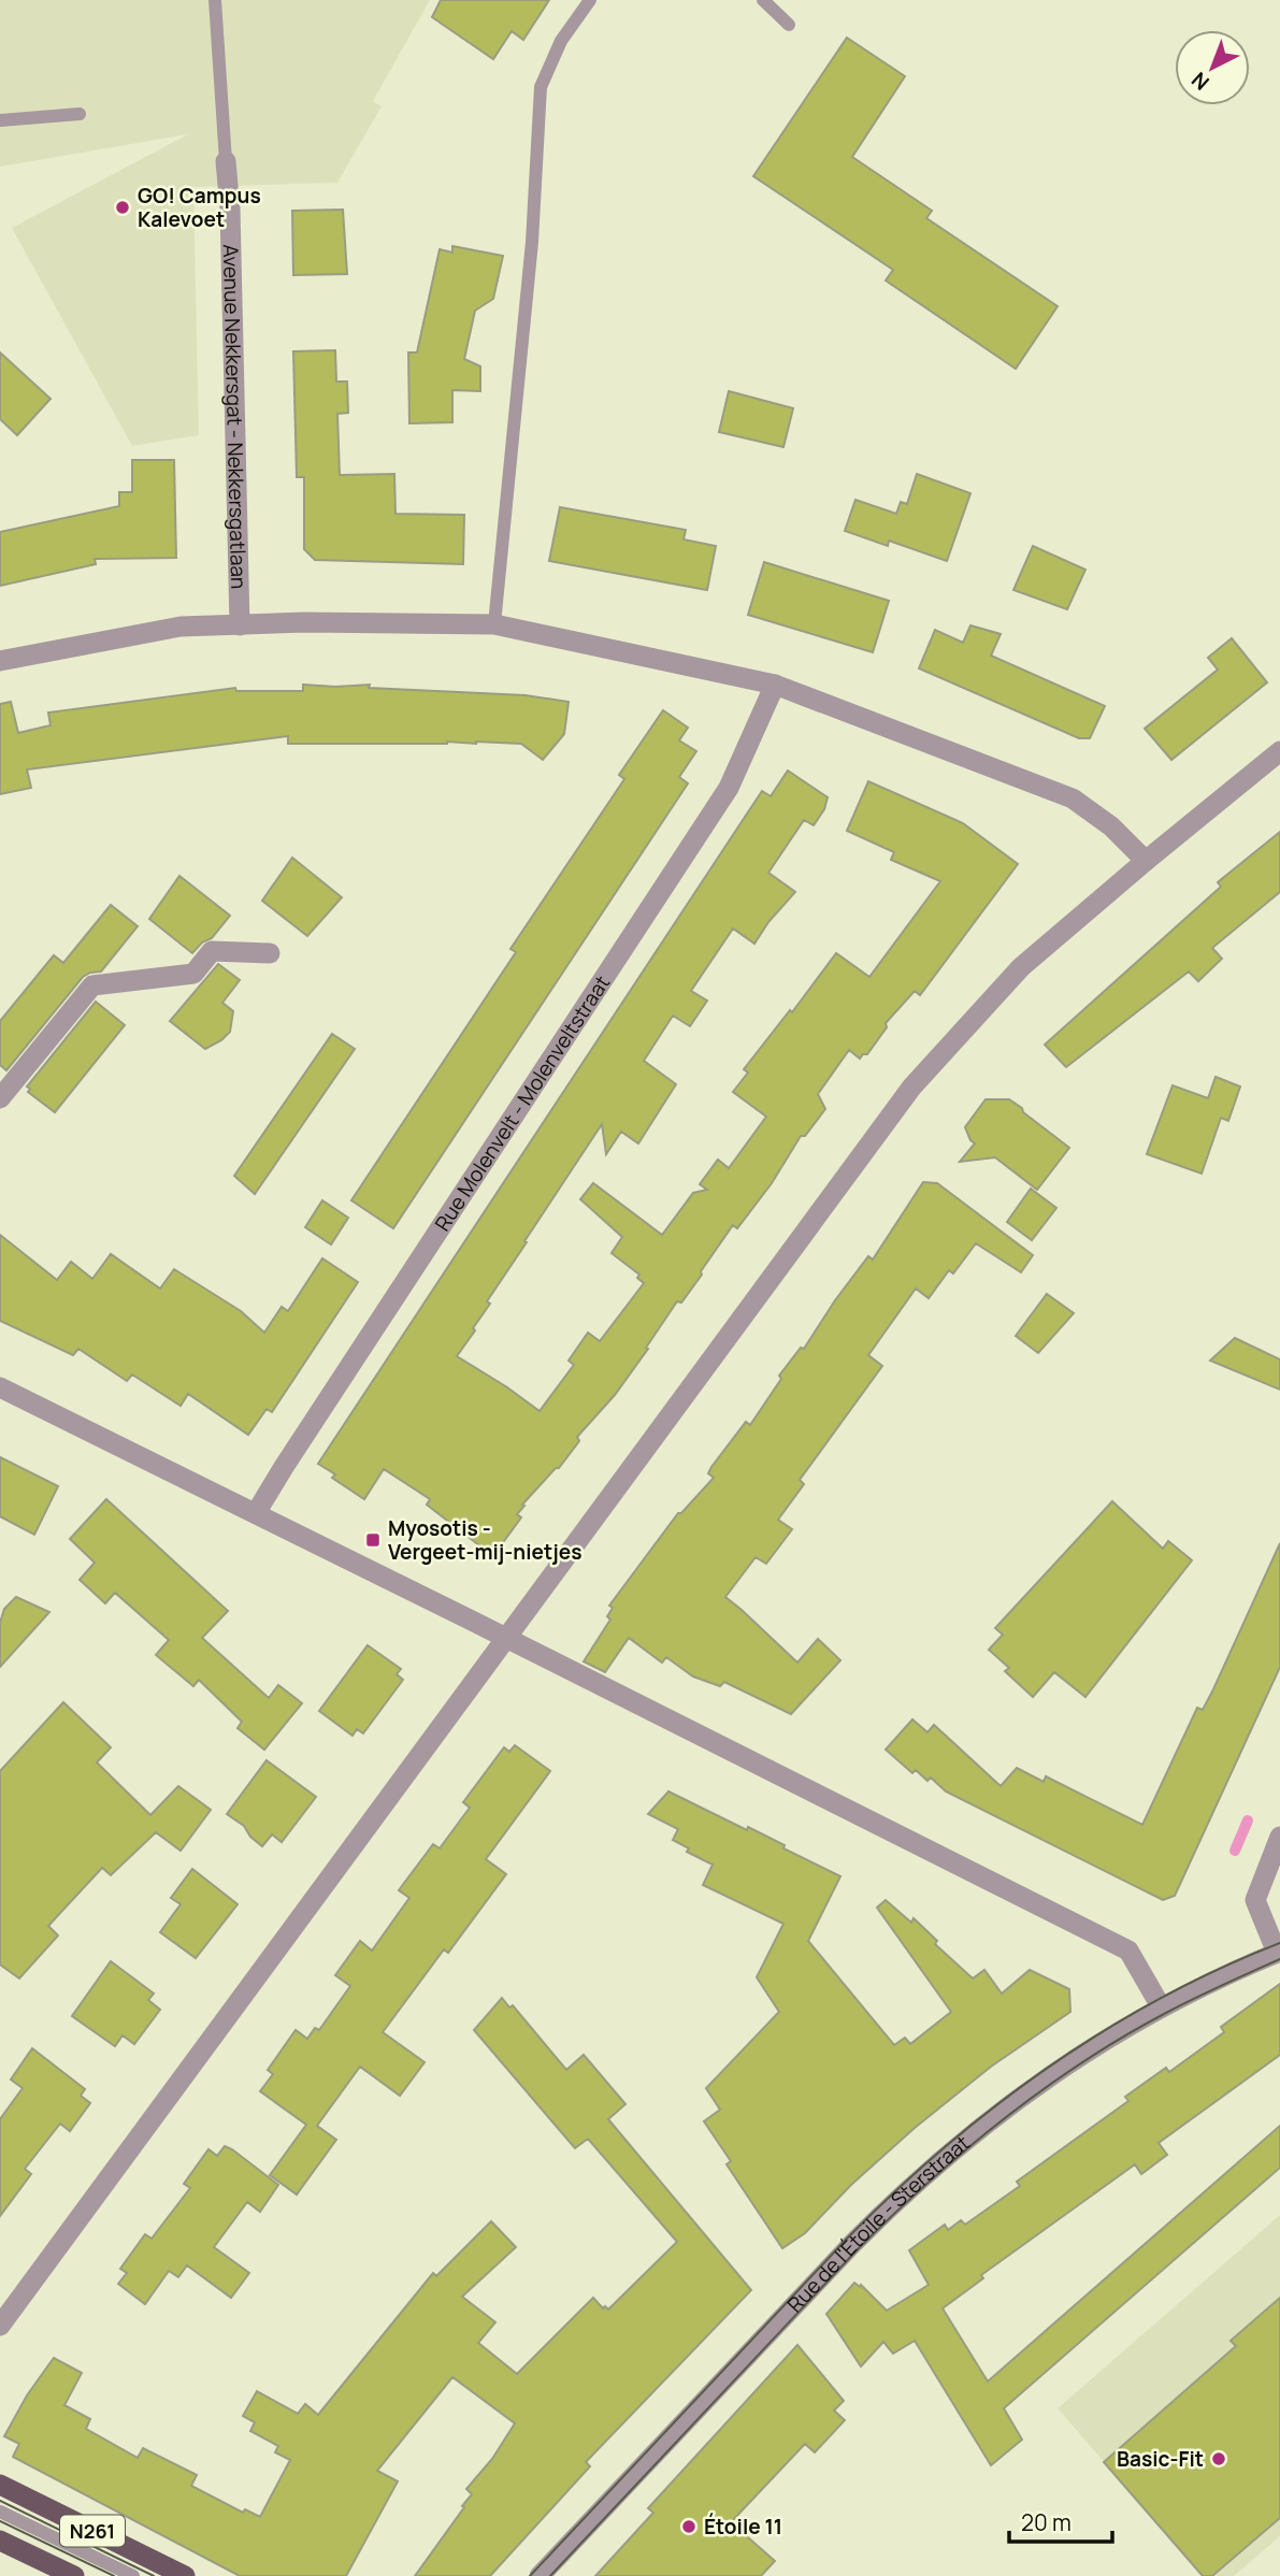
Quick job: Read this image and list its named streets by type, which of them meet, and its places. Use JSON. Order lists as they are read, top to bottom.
{
  "streets": {
    "main road": ["N261"],
    "street": ["Avenue Nekkersgat - Nekkersgatlaan", "Rue Molenvelt - Molenveltstraat", "Rue de l'Étoile - Sterstraat"]
  },
  "places": {
    "other": ["GO! Campus Kalevoet", "Basic-Fit", "Étoile 11"],
    "transit": ["Myosotis - Vergeet-mij-nietjes"]
  },
  "scale_bar": "20 m",
  "north": "bottom left"
}
